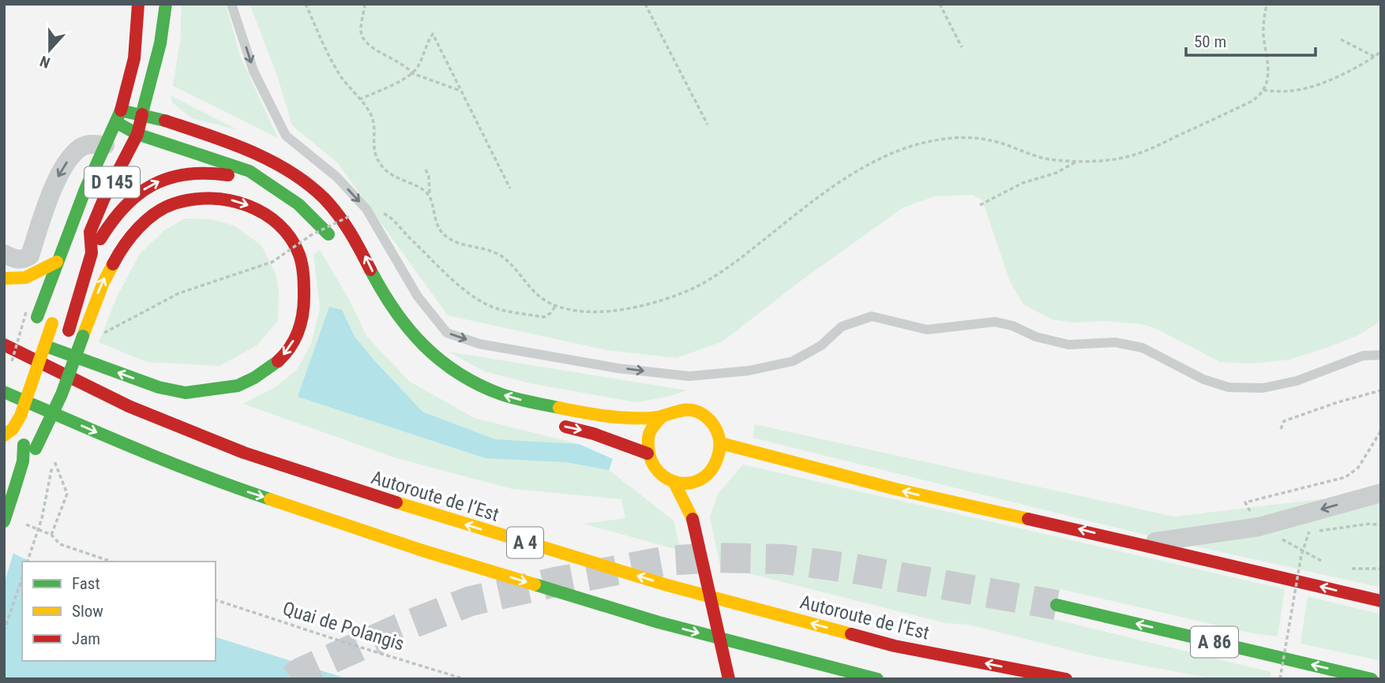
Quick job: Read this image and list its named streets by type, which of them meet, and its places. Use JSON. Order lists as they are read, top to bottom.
{
  "streets": {
    "main road": [
      "D 145",
      "Autoroute de l’Est",
      "A 4",
      "A 86"
    ],
    "path": ["Quai de Polangis"]
  },
  "legend": ["Fast", "Slow", "Jam"],
  "scale_bar": "50 m",
  "north": "bottom"
}
